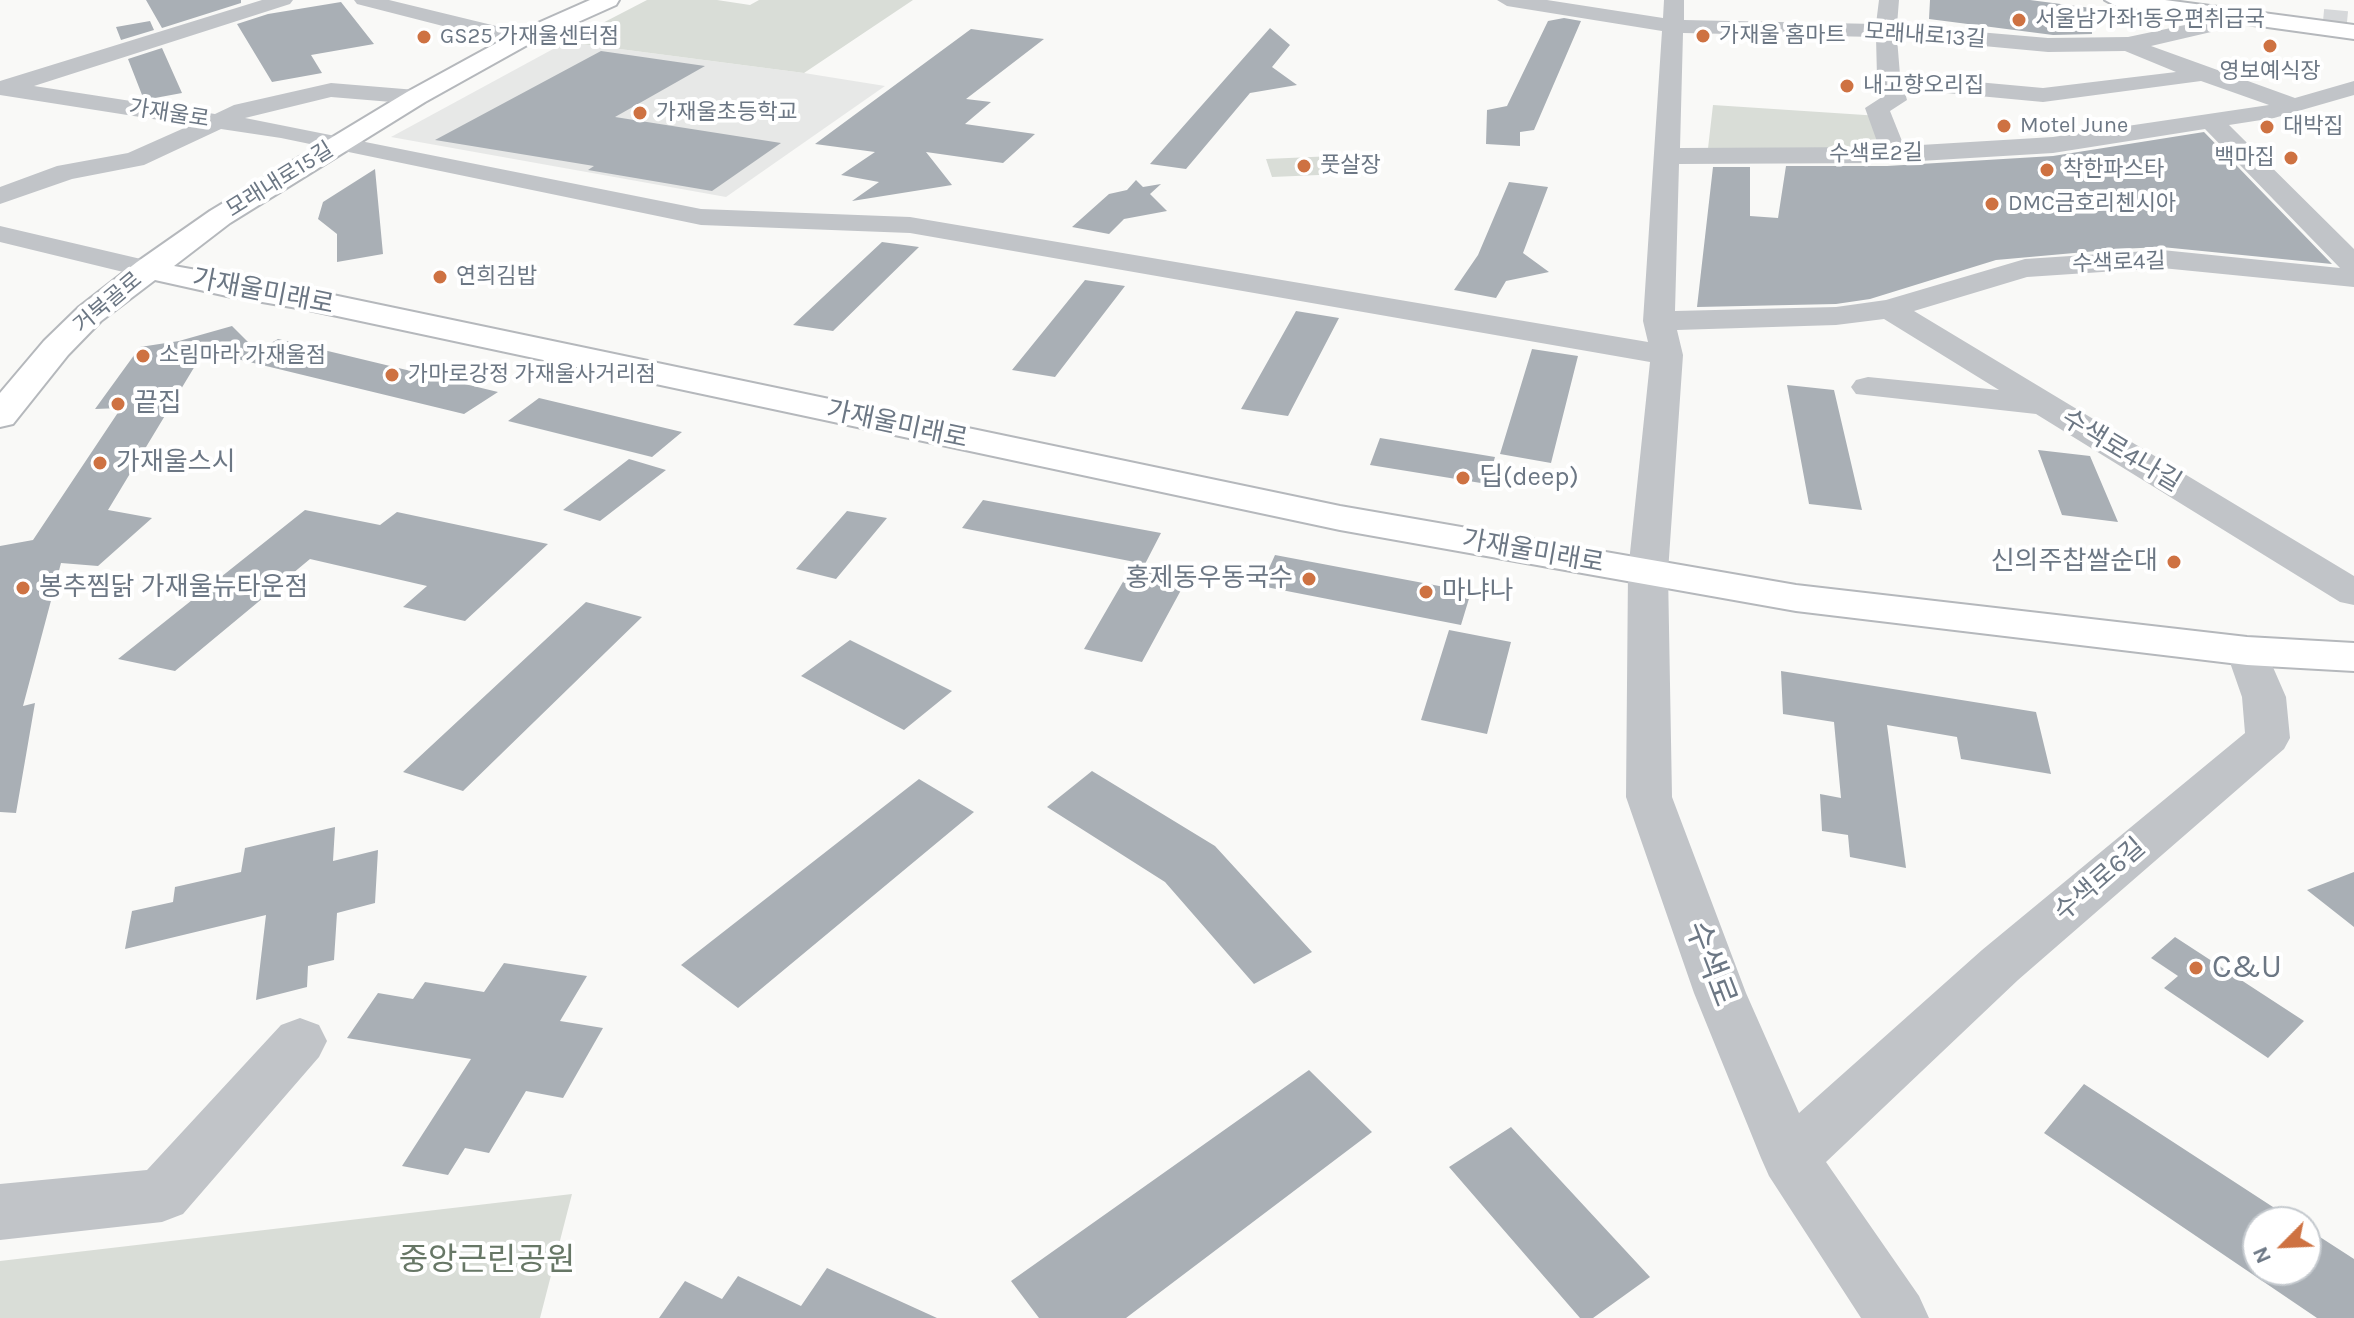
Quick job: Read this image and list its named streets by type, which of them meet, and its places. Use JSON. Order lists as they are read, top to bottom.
{
  "streets": {
    "main road": ["모래내로15길", "가재울미래로", "거북골로"],
    "street": [
      "모래내로13길",
      "가재울로",
      "수색로2길",
      "수색로4길",
      "수색로4나길",
      "수색로6길",
      "수색로"
    ]
  },
  "crossings": [
    ["모래내로13길", "수색로2길"],
    ["가재울로", "모래내로15길"],
    ["모래내로15길", "가재울미래로"],
    ["모래내로15길", "거북골로"],
    ["수색로4길", "수색로4나길"],
    ["가재울미래로", "거북골로"],
    ["가재울미래로", "수색로6길"],
    ["가재울미래로", "수색로"],
    ["수색로6길", "수색로"]
  ],
  "parks": ["중앙근린공원"],
  "places": [
    "서울남가좌1동우편취급국",
    "가재울 홈마트",
    "GS25 가재울센터점",
    "영보예식장",
    "내고향오리집",
    "가재울초등학교",
    "Motel June",
    "대박집",
    "백마집",
    "풋살장",
    "착한파스타",
    "DMC금호리첸시아",
    "연희김밥",
    "소림마라 가재울점",
    "가마로강정 가재울사거리점",
    "끝집",
    "가재울스시",
    "딥(deep)",
    "신의주찹쌀순대",
    "홍제동우동국수",
    "봉추찜닭 가재울뉴타운점",
    "마냐나",
    "C&U"
  ],
  "north": "bottom left"
}
